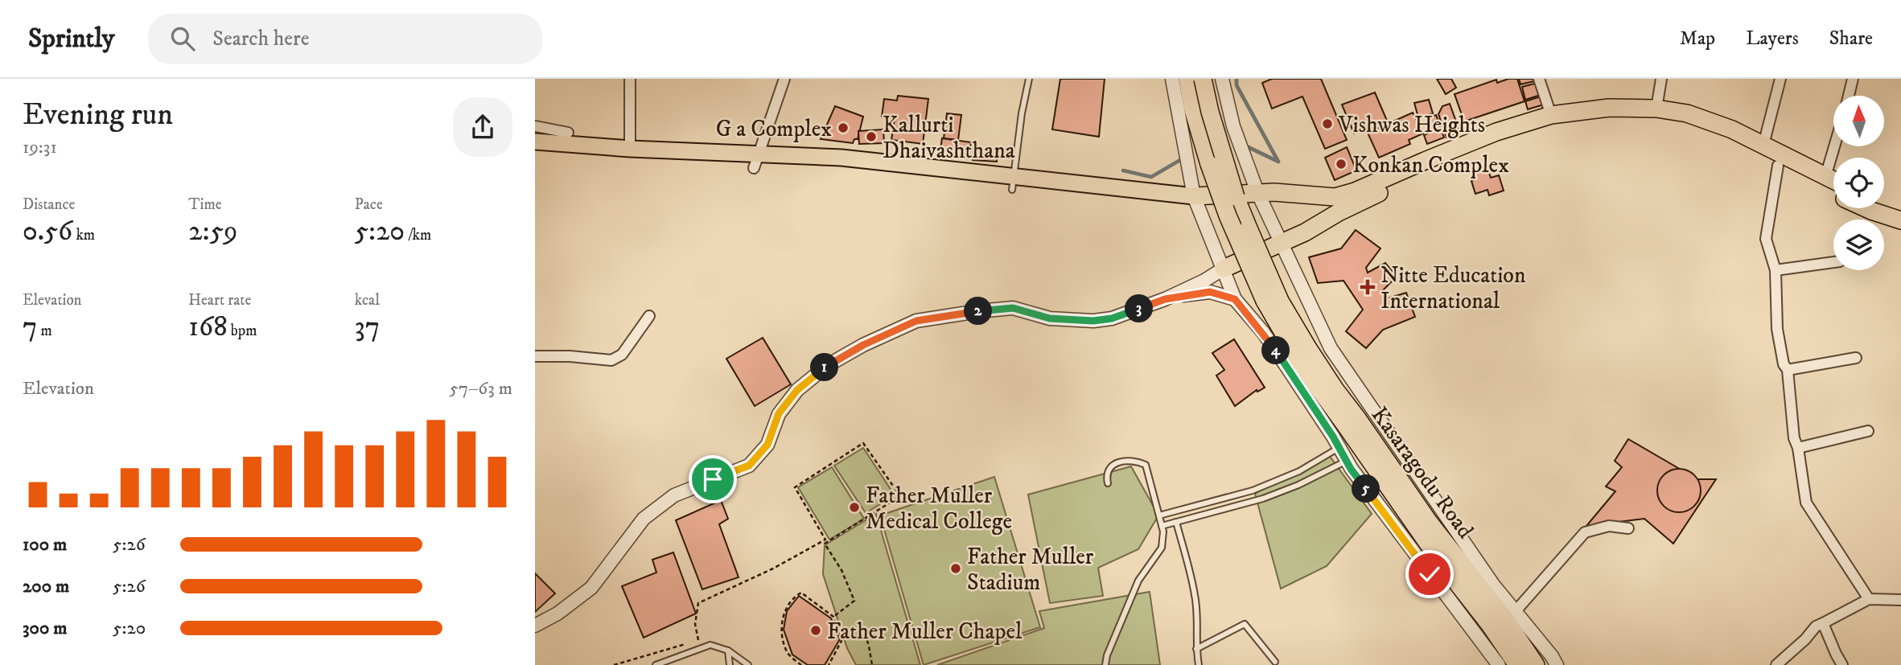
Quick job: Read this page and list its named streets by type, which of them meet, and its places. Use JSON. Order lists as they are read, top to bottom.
{
  "streets": {
    "highway": ["Kasaragodu Road"]
  },
  "places": {
    "other": [
      "Vishwas Heights",
      "G a Complex",
      "Kallurti Dhaivashthana",
      "Konkan Complex",
      "Father Muller Medical College",
      "Father Muller Stadium",
      "Father Muller Chapel"
    ],
    "health": ["Nitte Education International"]
  },
  "north": "top",
  "page": {
    "header": "Sprintly",
    "search": "Search here",
    "nav": ["Map", "Layers", "Share"],
    "heading": ["Evening run", "19:31"],
    "stats": [
      ["Distance", "0.56 km"],
      ["Time", "2:59"],
      ["Pace", "5:20 /km"],
      ["Elevation", "7 m"],
      ["Heart rate", "168 bpm"],
      ["kcal", "37"]
    ],
    "pins": [
      "3",
      "2",
      "4",
      "1",
      "5"
    ],
    "chart": ["Elevation", "57–63 m"],
    "list": [
      {
        "name": "100 m",
        "note": "5:26"
      },
      {
        "name": "200 m",
        "note": "5:26"
      },
      {
        "name": "300 m",
        "note": "5:20"
      }
    ]
  }
}
